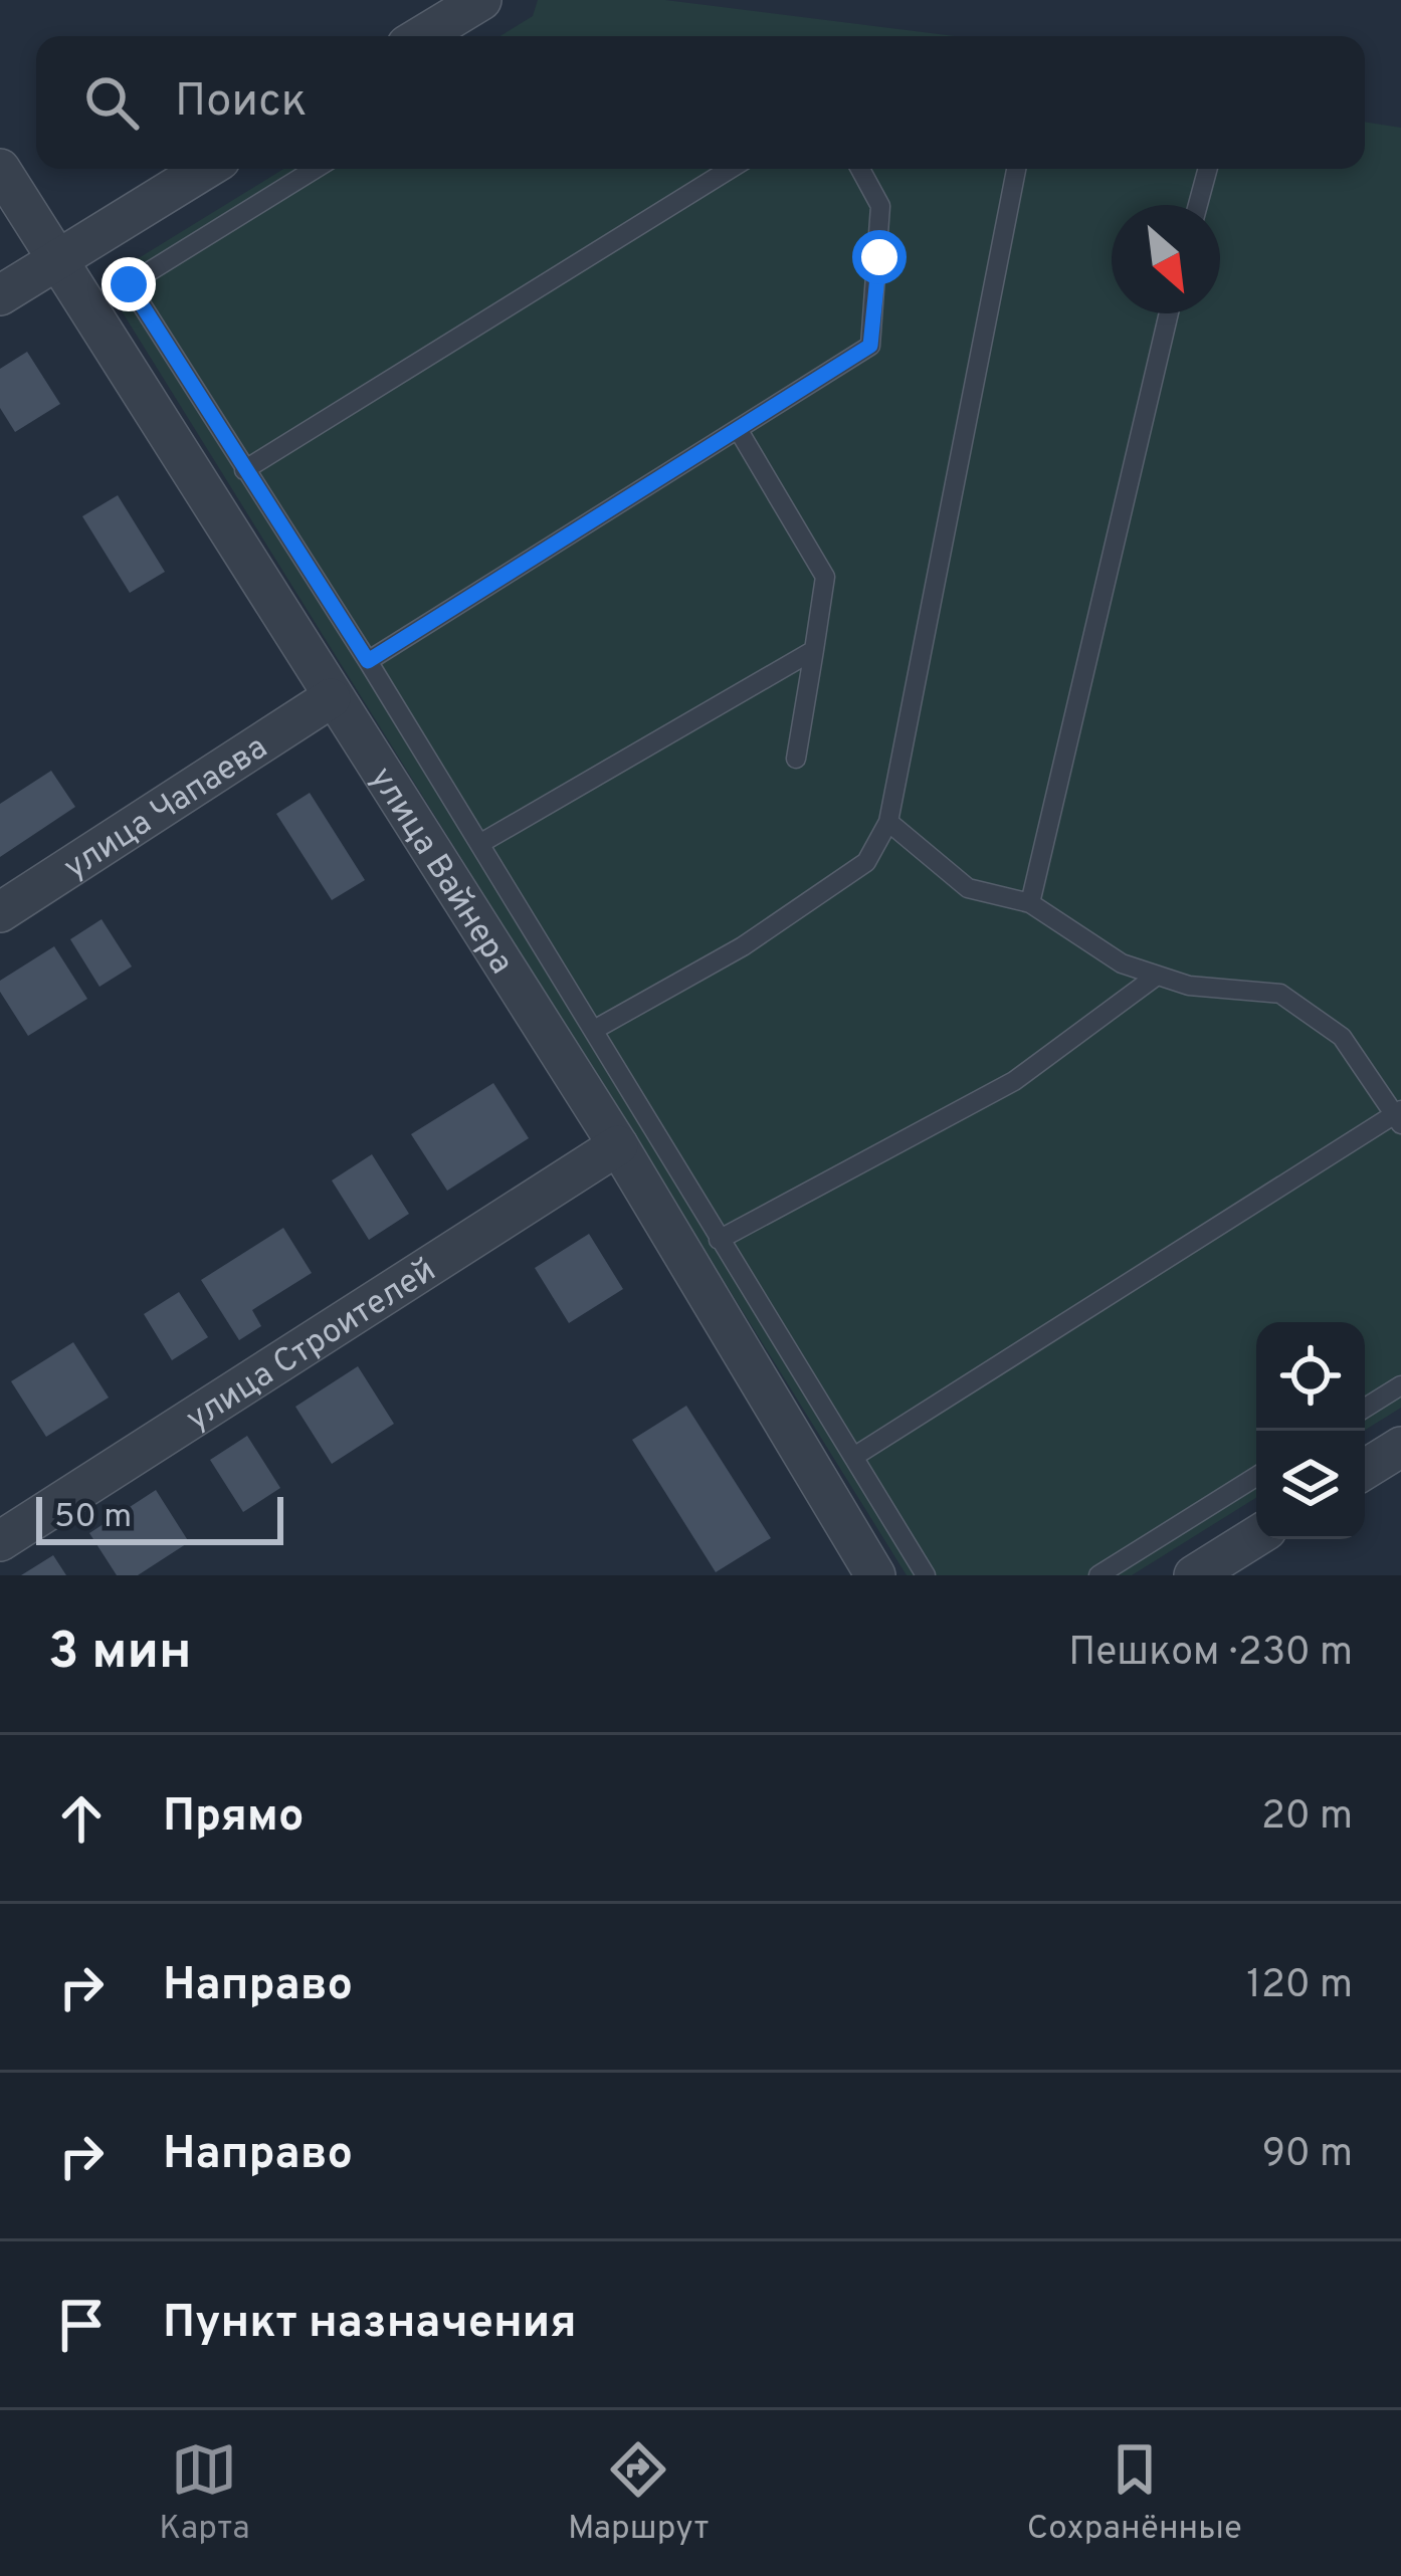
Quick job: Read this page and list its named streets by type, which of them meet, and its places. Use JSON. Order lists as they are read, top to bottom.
{
  "streets": {
    "street": ["улица Чапаева", "улица Вайнера", "улица Строителей"]
  },
  "crossings": [
    ["улица Чапаева", "улица Вайнера"],
    ["улица Вайнера", "улица Строителей"]
  ],
  "scale_bar": "50 m",
  "north": "bottom right",
  "page": {
    "search": "Поиск",
    "scale": "50 m",
    "heading": ["3 мин", "Пешком · 230 m"],
    "list": [
      ["Прямо", "20 m"],
      ["Направо", "120 m"],
      ["Направо", "90 m"],
      "Пункт назначения"
    ],
    "nav": ["Карта", "Маршрут", "Сохранённые"]
  }
}
